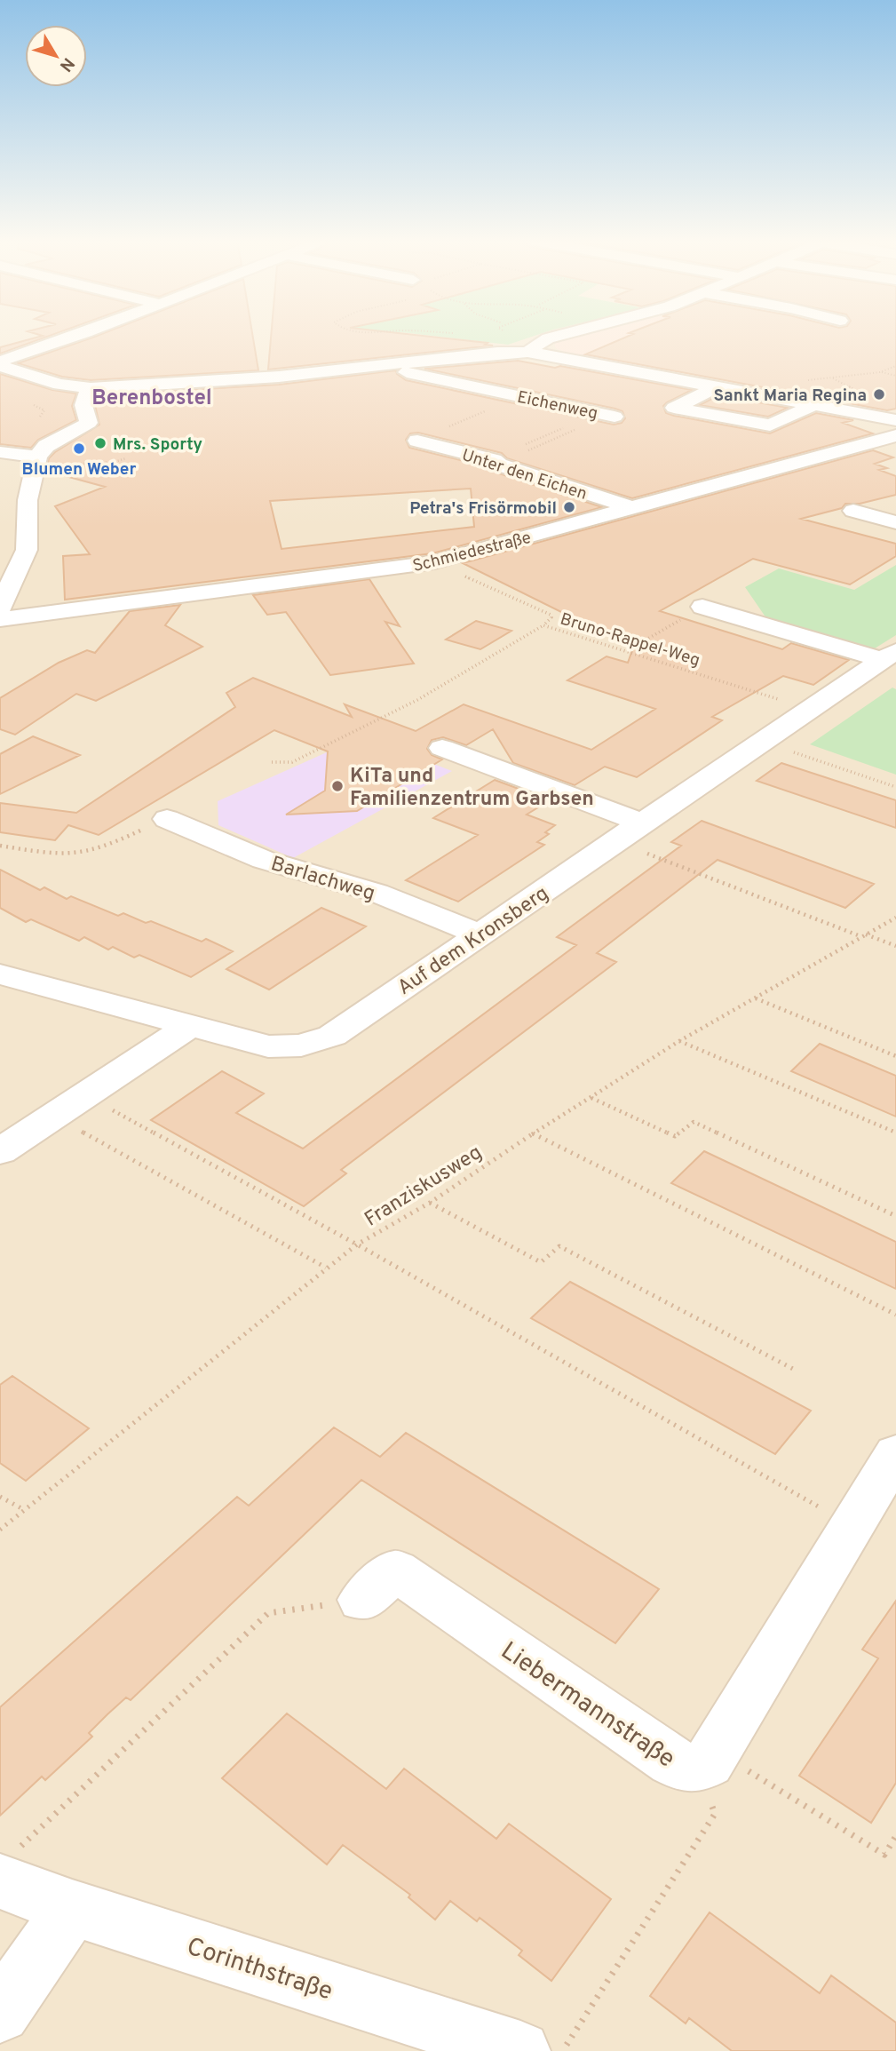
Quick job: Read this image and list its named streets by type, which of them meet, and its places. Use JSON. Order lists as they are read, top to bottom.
{
  "streets": {
    "street": [
      "Eichenweg",
      "Unter den Eichen",
      "Schmiedestraße",
      "Barlachweg",
      "Auf dem Kronsberg",
      "Liebermannstraße",
      "Corinthstraße"
    ],
    "path": ["Bruno-Rappel-Weg", "Franziskusweg"]
  },
  "crossings": [
    ["Unter den Eichen", "Schmiedestraße"],
    ["Schmiedestraße", "Bruno-Rappel-Weg"],
    ["Bruno-Rappel-Weg", "Auf dem Kronsberg"],
    ["Barlachweg", "Auf dem Kronsberg"]
  ],
  "districts": ["Berenbostel"],
  "places": [
    "Sankt Maria Regina",
    "Mrs. Sporty",
    "Blumen Weber",
    "Petra's Frisörmobil",
    "KiTa und Familienzentrum Garbsen"
  ],
  "north": "bottom right"
}
